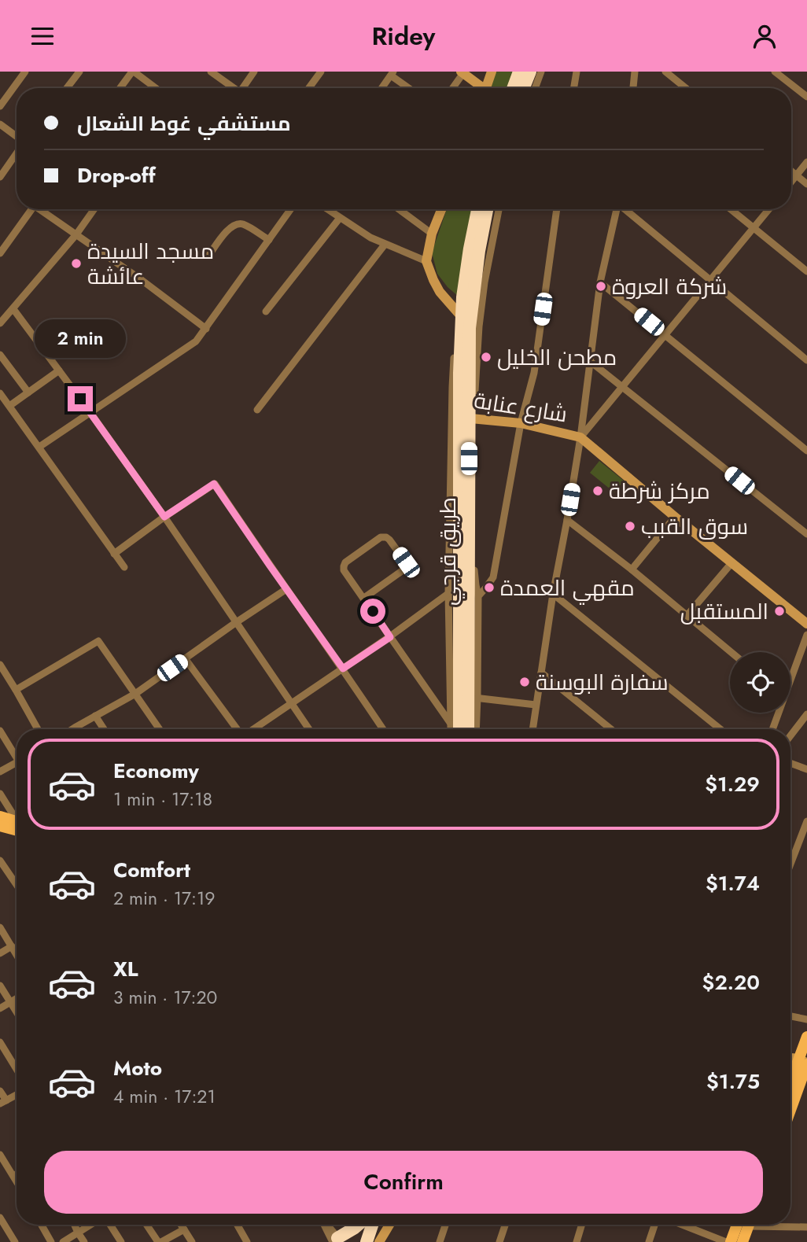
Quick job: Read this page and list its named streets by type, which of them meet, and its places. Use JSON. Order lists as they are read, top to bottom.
{
  "streets": {
    "highway": ["طريق قرجي"],
    "street": ["شارع عنابة"]
  },
  "crossings": [
    ["شارع عنابة", "طريق قرجي"]
  ],
  "places": [
    "مسجد السيدة عائشة",
    "شركة العروة",
    "مطحن الخليل",
    "مركز شرطة",
    "سوق القبب",
    "مقهي العمدة",
    "المستقبل",
    "سفارة البوسنة"
  ],
  "page": {
    "header": "Ridey",
    "banner": ["مستشفي غوط الشعال", "Drop-off"],
    "bubble": "2 min",
    "list": [
      {
        "name": "Economy",
        "note": "1 min · 17:18",
        "value": "$1.29"
      },
      {
        "name": "Comfort",
        "note": "2 min · 17:19",
        "value": "$1.74"
      },
      {
        "name": "XL",
        "note": "3 min · 17:20",
        "value": "$2.20"
      },
      {
        "name": "Moto",
        "note": "4 min · 17:21",
        "value": "$1.75"
      }
    ],
    "buttons": "Confirm"
  }
}
